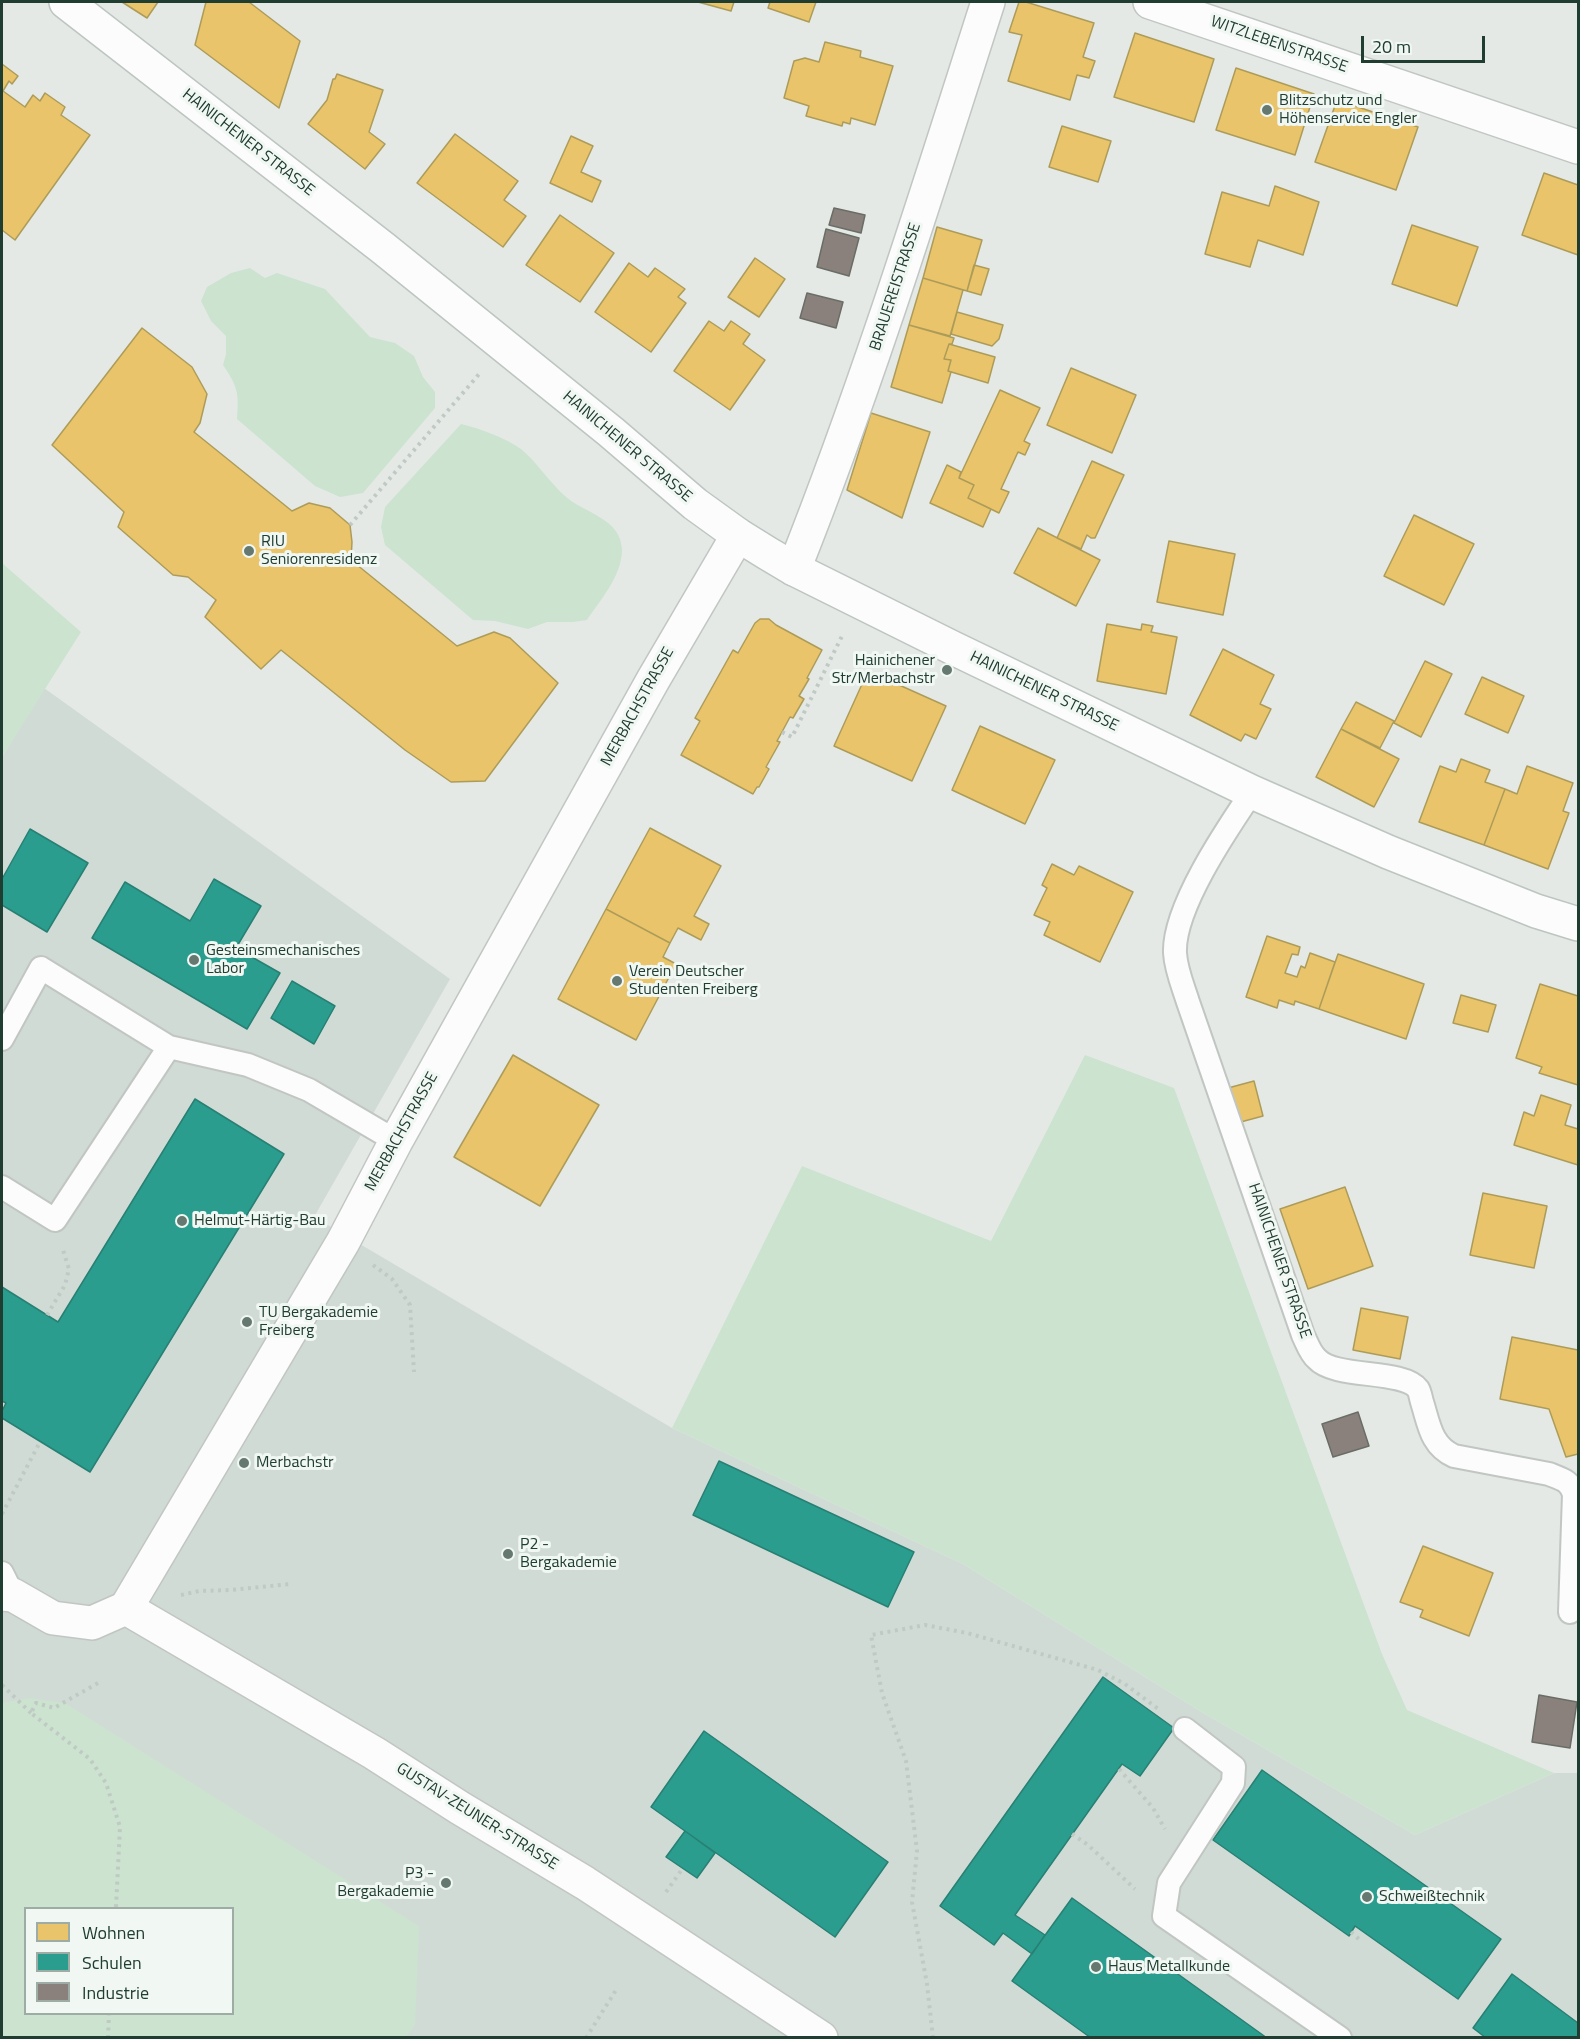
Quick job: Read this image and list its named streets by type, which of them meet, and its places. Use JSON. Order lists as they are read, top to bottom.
{
  "streets": {
    "street": [
      "WITZLEBENSTRASSE",
      "HAINICHENER STRASSE",
      "BRAUEREISTRASSE",
      "MERBACHSTRASSE",
      "GUSTAV-ZEUNER-STRASSE"
    ]
  },
  "crossings": [
    ["HAINICHENER STRASSE", "BRAUEREISTRASSE"],
    ["HAINICHENER STRASSE", "MERBACHSTRASSE"],
    ["MERBACHSTRASSE", "GUSTAV-ZEUNER-STRASSE"]
  ],
  "places": [
    "Blitzschutz und Höhenservice Engler",
    "RIU Seniorenresidenz",
    "Hainichener Str/Merbachstr",
    "Gesteinsmechanisches Labor",
    "Verein Deutscher Studenten Freiberg",
    "Helmut-Härtig-Bau",
    "TU Bergakademie Freiberg",
    "Merbachstr",
    "P2 - Bergakademie",
    "P3 - Bergakademie",
    "Schweißtechnik",
    "Haus Metallkunde"
  ],
  "legend": ["Wohnen", "Schulen", "Industrie"],
  "scale_bar": "20 m"
}
